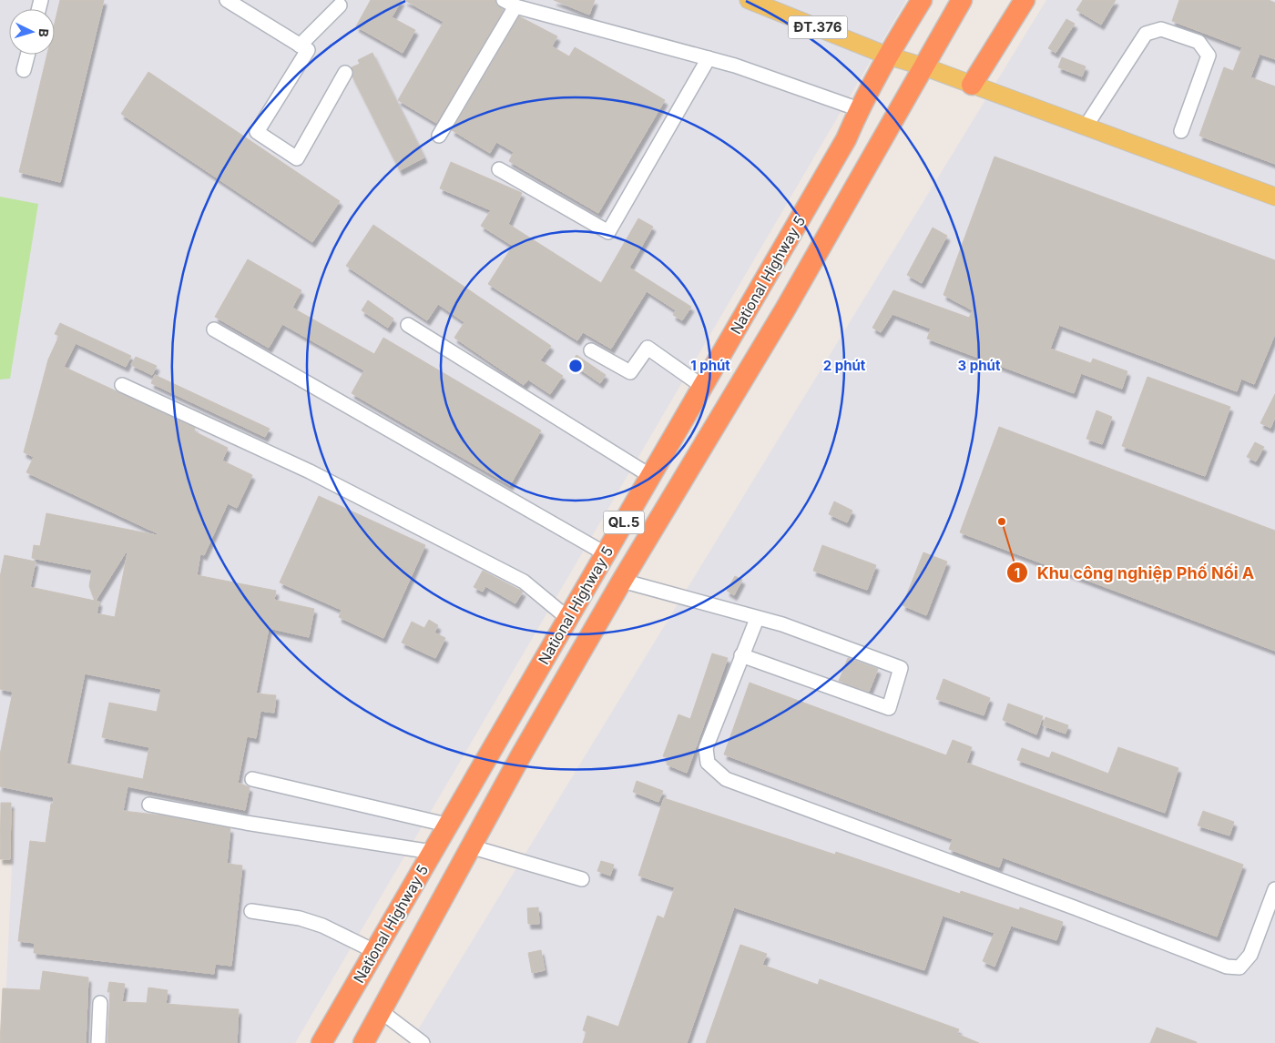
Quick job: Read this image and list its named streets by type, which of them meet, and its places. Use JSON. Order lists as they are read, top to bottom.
{
  "streets": {
    "highway": ["National Highway 5", "QL.5"],
    "main road": ["ĐT.376"]
  },
  "crossings": [
    ["ĐT.376", "National Highway 5"]
  ],
  "places": ["Khu công nghiệp Phố Nối A"],
  "north": "right",
  "rings": ["1 phút", "2 phút", "3 phút"]
}
